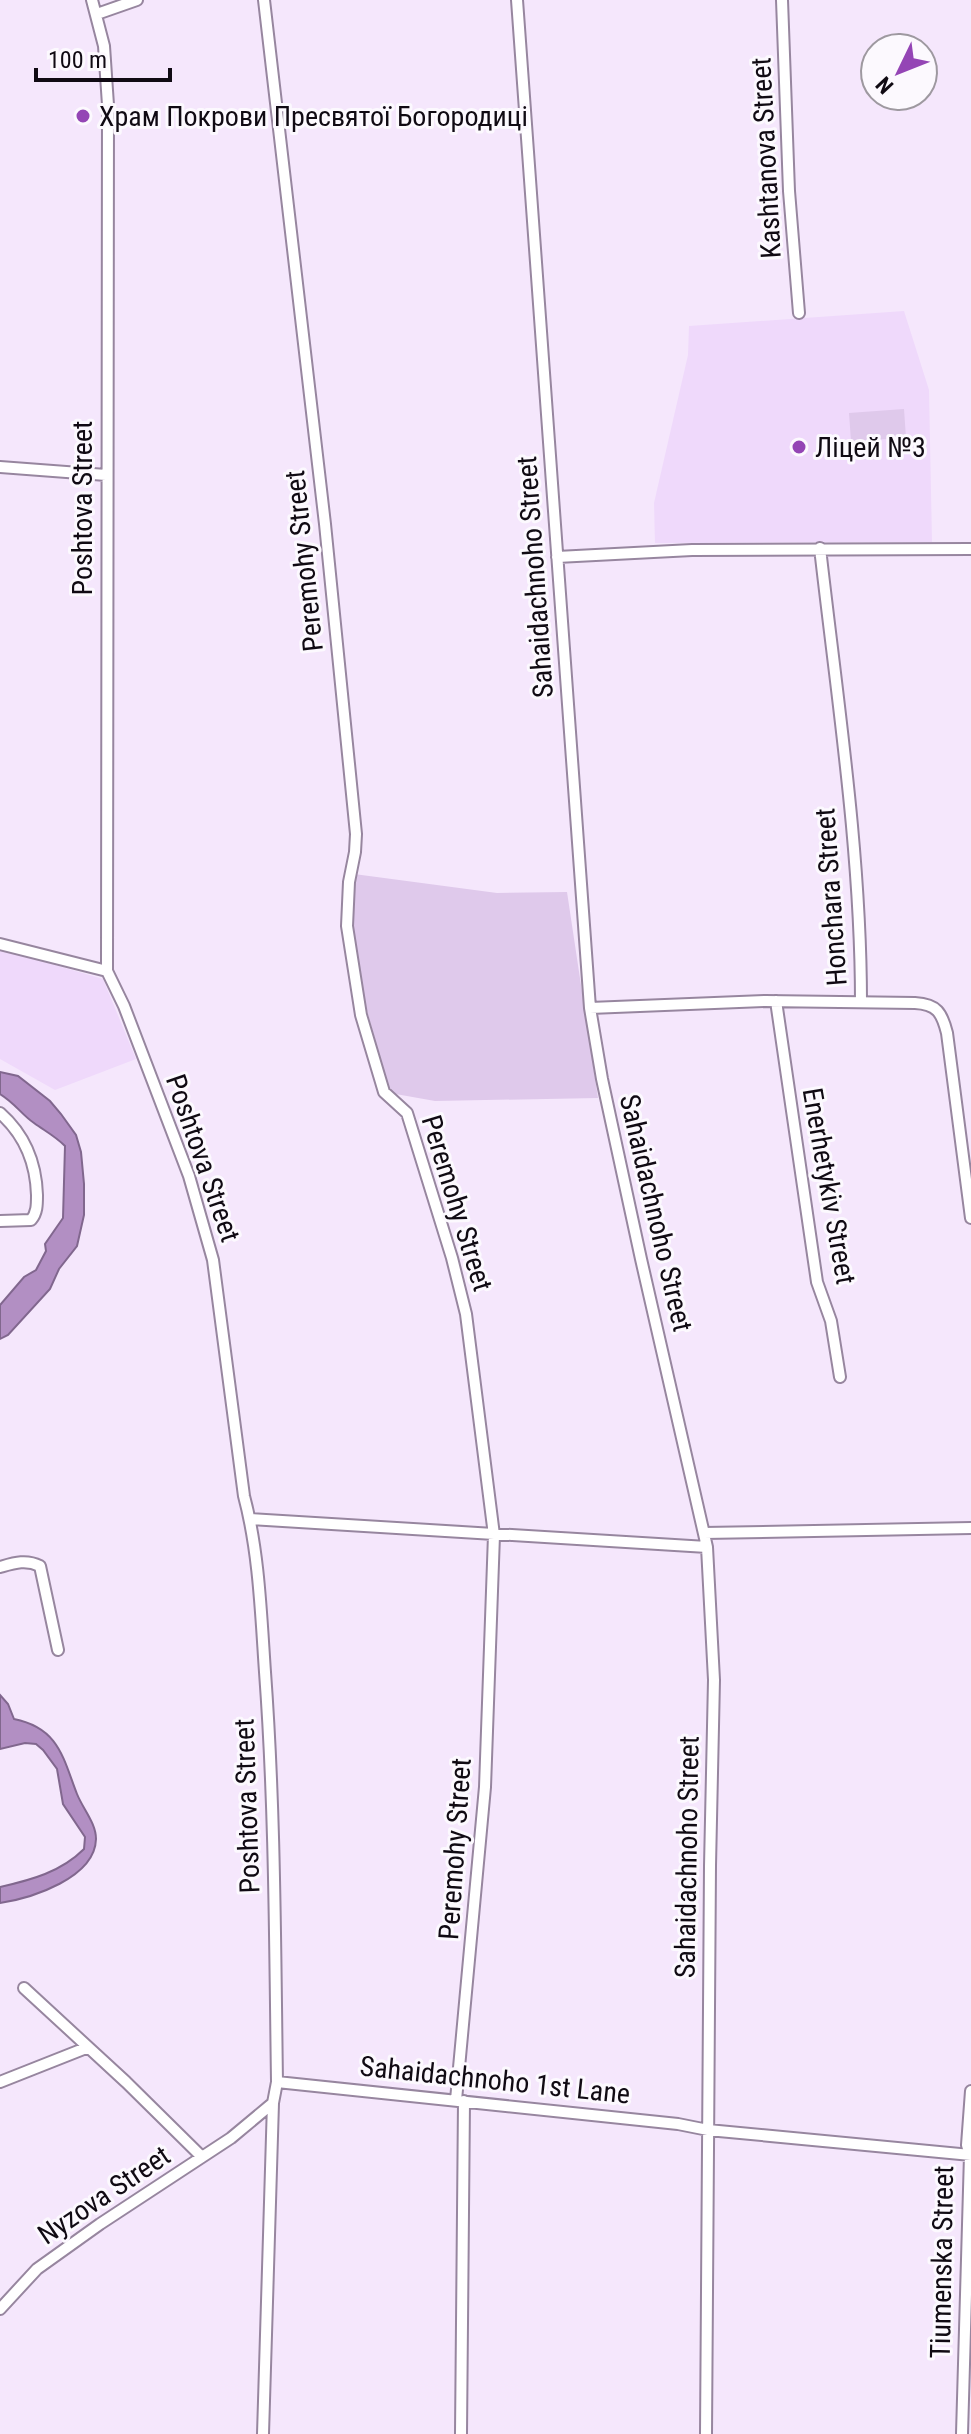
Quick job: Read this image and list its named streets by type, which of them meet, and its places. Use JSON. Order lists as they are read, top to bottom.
{
  "streets": {
    "street": [
      "Kashtanova Street",
      "Poshtova Street",
      "Peremohy Street",
      "Sahaidachnoho Street",
      "Honchara Street",
      "Enerhetykiv Street",
      "Sahaidachnoho 1st Lane",
      "Nyzova Street",
      "Tiumenska Street"
    ]
  },
  "crossings": [
    ["Poshtova Street", "Sahaidachnoho 1st Lane"],
    ["Poshtova Street", "Nyzova Street"],
    ["Peremohy Street", "Sahaidachnoho 1st Lane"],
    ["Sahaidachnoho Street", "Sahaidachnoho 1st Lane"],
    ["Sahaidachnoho 1st Lane", "Tiumenska Street"]
  ],
  "places": ["Храм Покрови Пресвятої Богородиці", "Ліцей №3"],
  "scale_bar": "100 m",
  "north": "bottom left"
}
